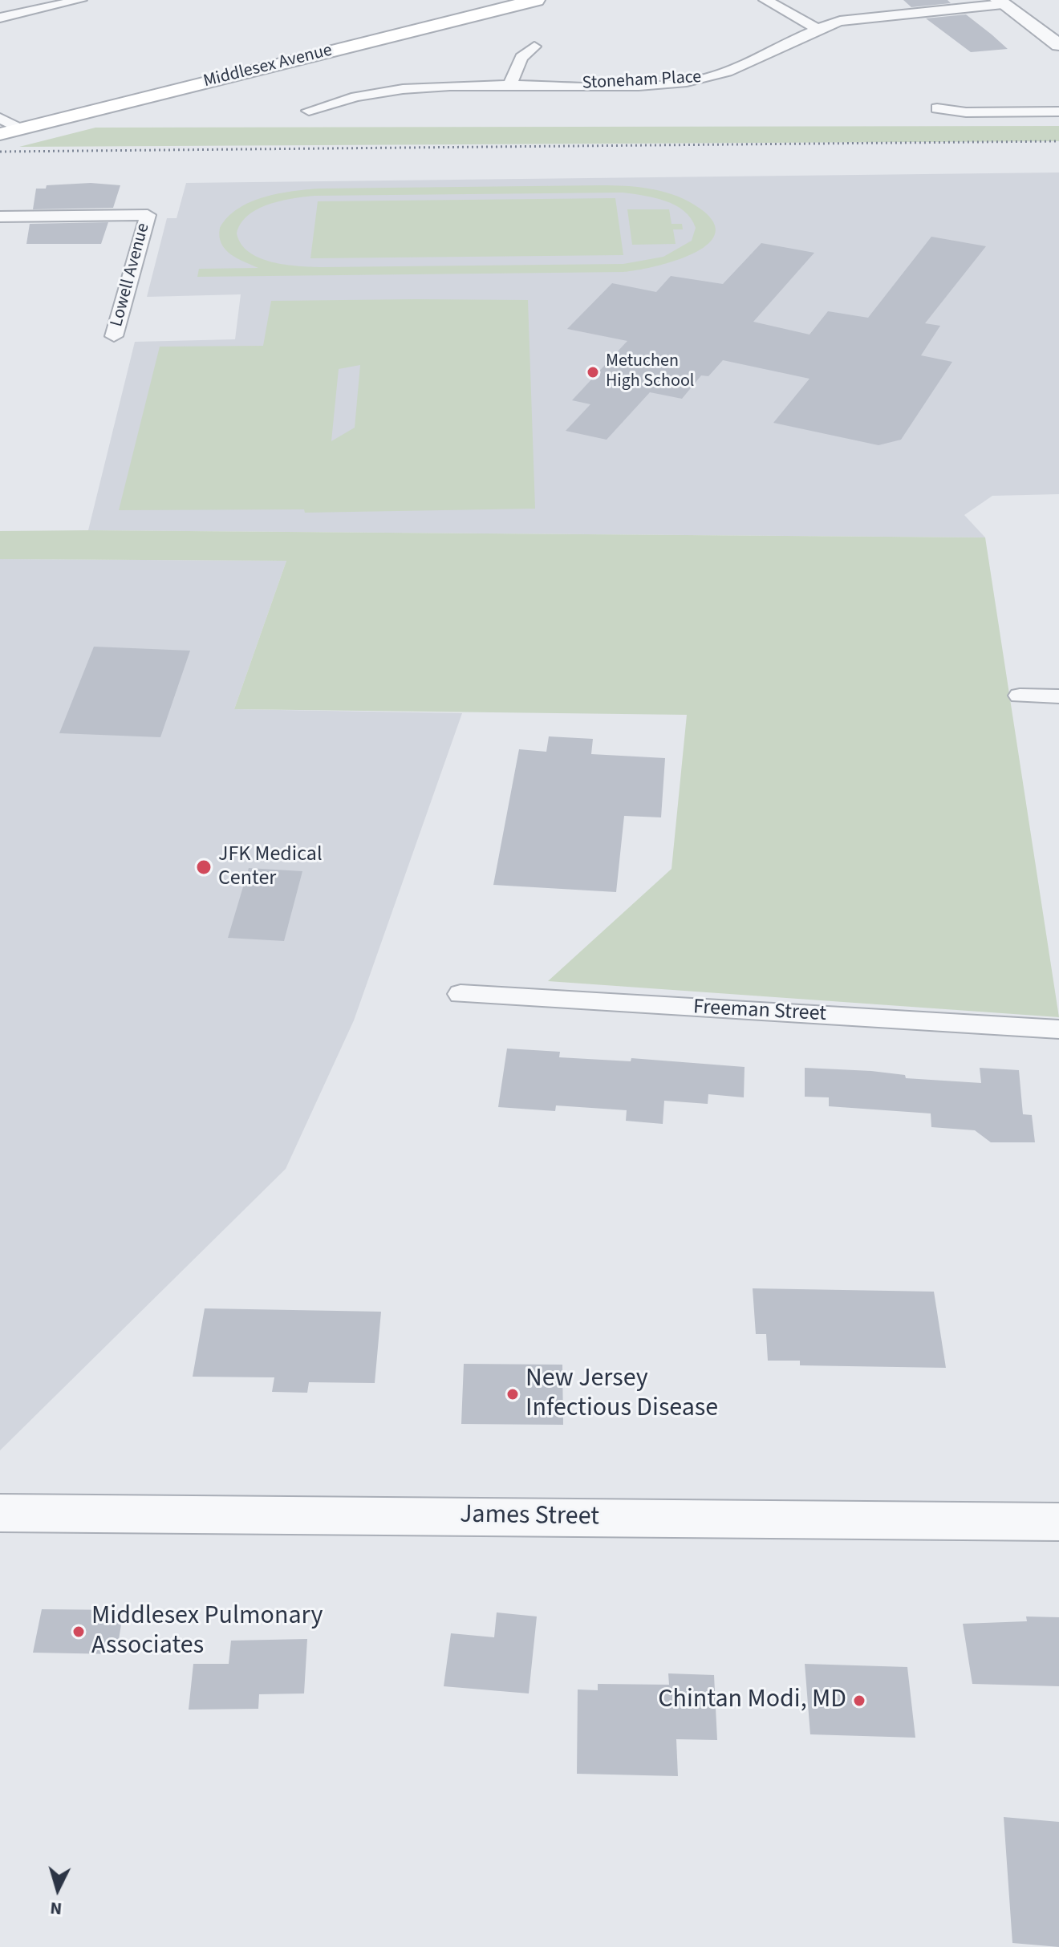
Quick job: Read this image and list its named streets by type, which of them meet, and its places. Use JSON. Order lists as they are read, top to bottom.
{
  "streets": {
    "main road": ["Middlesex Avenue"],
    "street": [
      "Stoneham Place",
      "Lowell Avenue",
      "Freeman Street",
      "James Street"
    ]
  },
  "places": [
    "Metuchen High School",
    "JFK Medical Center",
    "New Jersey Infectious Disease",
    "Middlesex Pulmonary Associates",
    "Chintan Modi, MD"
  ],
  "north": "bottom"
}
